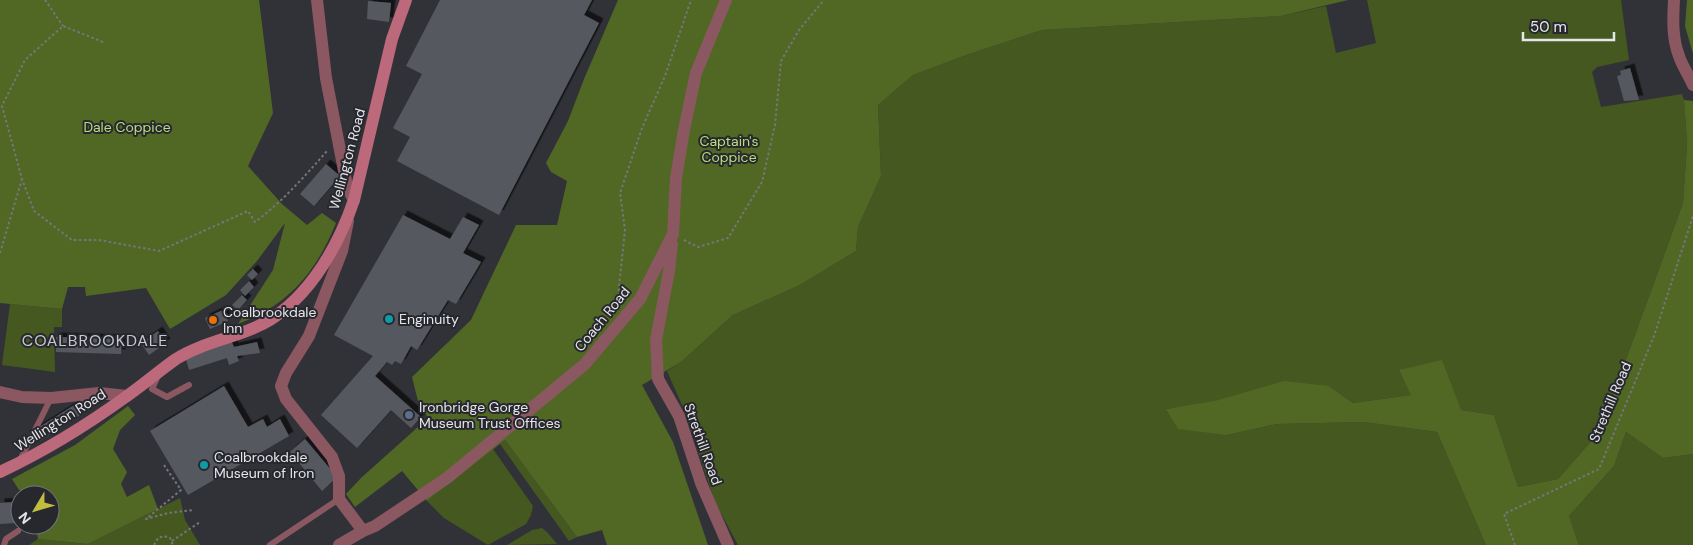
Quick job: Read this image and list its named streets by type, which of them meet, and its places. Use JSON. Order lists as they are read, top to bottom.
{
  "streets": {
    "street": ["Wellington Road", "Coach Road", "Strethill Road"]
  },
  "crossings": [
    ["Coach Road", "Strethill Road"]
  ],
  "districts": ["COALBROOKDALE"],
  "parks": ["Dale Coppice", "Captain's Coppice"],
  "places": [
    "Enginuity",
    "Coalbrookdale Inn",
    "Ironbridge Gorge Museum Trust Offices",
    "Coalbrookdale Museum of Iron"
  ],
  "scale_bar": "50 m",
  "north": "bottom left"
}
